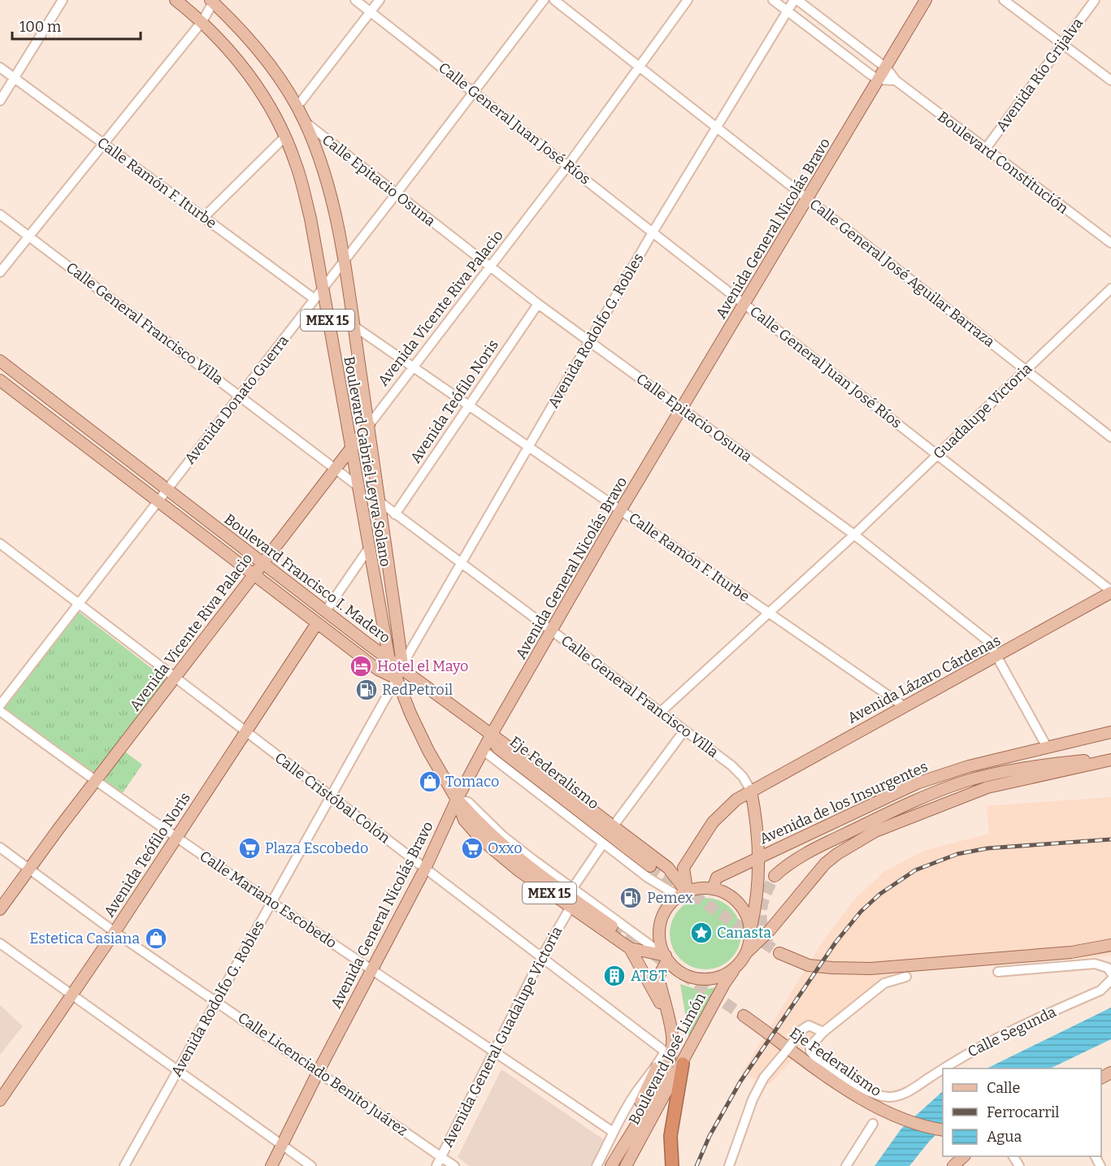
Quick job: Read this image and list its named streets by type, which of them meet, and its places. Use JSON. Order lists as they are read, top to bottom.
{
  "streets": {
    "main road": [
      "Avenida General Nicolás Bravo",
      "Avenida Vicente Riva Palacio",
      "MEX 15",
      "Avenida Teófilo Noris",
      "Boulevard Gabriel Leyva Solano",
      "Boulevard Francisco I. Madero",
      "Avenida Lázaro Cárdenas",
      "Eje Federalismo",
      "Avenida de los Insurgentes",
      "Boulevard José Limón"
    ],
    "street": [
      "Avenida Río Grijalva",
      "Calle General Juan José Ríos",
      "Boulevard Constitución",
      "Calle Epitacio Osuna",
      "Calle Ramón F. Iturbe",
      "Calle General José Aguilar Barraza",
      "Calle General Francisco Villa",
      "Avenida Rodolfo G. Robles",
      "Avenida Donato Guerra",
      "Guadalupe Victoria",
      "Calle Cristóbal Colón",
      "Calle Mariano Escobedo",
      "Calle Segunda",
      "Avenida General Guadalupe Victoria",
      "Calle Licenciado Benito Juárez"
    ]
  },
  "crossings": [
    ["Avenida Río Grijalva", "Boulevard Constitución"],
    ["Calle General Juan José Ríos", "Avenida General Nicolás Bravo"],
    ["Calle General Juan José Ríos", "Avenida Vicente Riva Palacio"],
    ["Calle General Juan José Ríos", "Avenida Rodolfo G. Robles"],
    ["Calle General Juan José Ríos", "Avenida Donato Guerra"],
    ["Calle General Juan José Ríos", "Guadalupe Victoria"],
    ["Calle General Juan José Ríos", "Avenida Lázaro Cárdenas"],
    ["Boulevard Constitución", "Avenida General Nicolás Bravo"],
    ["Boulevard Constitución", "Avenida Rodolfo G. Robles"],
    ["Calle Epitacio Osuna", "Avenida General Nicolás Bravo"],
    ["Calle Epitacio Osuna", "Avenida Vicente Riva Palacio"],
    ["Calle Epitacio Osuna", "Avenida Rodolfo G. Robles"],
    ["Calle Epitacio Osuna", "Avenida Donato Guerra"],
    ["Calle Epitacio Osuna", "Avenida Teófilo Noris"],
    ["Calle Epitacio Osuna", "Guadalupe Victoria"],
    ["Calle Epitacio Osuna", "Boulevard Gabriel Leyva Solano"],
    ["Calle Epitacio Osuna", "Avenida Lázaro Cárdenas"],
    ["Calle Epitacio Osuna", "Avenida de los Insurgentes"],
    ["Calle Ramón F. Iturbe", "Avenida General Nicolás Bravo"],
    ["Calle Ramón F. Iturbe", "Avenida Vicente Riva Palacio"],
    ["Calle Ramón F. Iturbe", "Avenida Rodolfo G. Robles"],
    ["Calle Ramón F. Iturbe", "Avenida Donato Guerra"],
    ["Calle Ramón F. Iturbe", "Avenida Teófilo Noris"],
    ["Calle Ramón F. Iturbe", "Boulevard Gabriel Leyva Solano"],
    ["Calle Ramón F. Iturbe", "Avenida Lázaro Cárdenas"],
    ["Avenida General Nicolás Bravo", "Calle General José Aguilar Barraza"],
    ["Avenida General Nicolás Bravo", "Calle General Francisco Villa"],
    ["Avenida General Nicolás Bravo", "Boulevard Gabriel Leyva Solano"],
    ["Avenida General Nicolás Bravo", "Boulevard Francisco I. Madero"],
    ["Avenida General Nicolás Bravo", "Eje Federalismo"],
    ["Avenida General Nicolás Bravo", "Calle Cristóbal Colón"],
    ["Avenida General Nicolás Bravo", "Calle Mariano Escobedo"],
    ["Avenida General Nicolás Bravo", "Calle Licenciado Benito Juárez"],
    ["Calle General José Aguilar Barraza", "Avenida Vicente Riva Palacio"],
    ["Calle General José Aguilar Barraza", "Avenida Rodolfo G. Robles"],
    ["Calle General José Aguilar Barraza", "Guadalupe Victoria"],
    ["Avenida Vicente Riva Palacio", "Calle General Francisco Villa"],
    ["Avenida Vicente Riva Palacio", "Boulevard Gabriel Leyva Solano"],
    ["Avenida Vicente Riva Palacio", "Boulevard Francisco I. Madero"],
    ["Avenida Vicente Riva Palacio", "Calle Cristóbal Colón"],
    ["Avenida Vicente Riva Palacio", "Calle Mariano Escobedo"],
    ["Avenida Vicente Riva Palacio", "Calle Licenciado Benito Juárez"],
    ["Calle General Francisco Villa", "Avenida Rodolfo G. Robles"],
    ["Calle General Francisco Villa", "Avenida Donato Guerra"],
    ["Calle General Francisco Villa", "Avenida Teófilo Noris"],
    ["Calle General Francisco Villa", "Boulevard Gabriel Leyva Solano"],
    ["Calle General Francisco Villa", "Avenida Lázaro Cárdenas"],
    ["Avenida Rodolfo G. Robles", "Boulevard Gabriel Leyva Solano"],
    ["Avenida Rodolfo G. Robles", "Boulevard Francisco I. Madero"],
    ["Avenida Rodolfo G. Robles", "Calle Cristóbal Colón"],
    ["Avenida Rodolfo G. Robles", "Calle Mariano Escobedo"],
    ["Avenida Rodolfo G. Robles", "Calle Licenciado Benito Juárez"],
    ["Avenida Donato Guerra", "Boulevard Gabriel Leyva Solano"],
    ["Avenida Donato Guerra", "Boulevard Francisco I. Madero"],
    ["Avenida Donato Guerra", "Calle Cristóbal Colón"],
    ["Avenida Teófilo Noris", "Boulevard Francisco I. Madero"],
    ["Avenida Teófilo Noris", "Calle Cristóbal Colón"],
    ["Avenida Teófilo Noris", "Calle Mariano Escobedo"],
    ["Avenida Teófilo Noris", "Calle Licenciado Benito Juárez"],
    ["Boulevard Gabriel Leyva Solano", "Boulevard Francisco I. Madero"],
    ["Boulevard Gabriel Leyva Solano", "Avenida Lázaro Cárdenas"],
    ["Boulevard Gabriel Leyva Solano", "Avenida de los Insurgentes"],
    ["Boulevard Gabriel Leyva Solano", "Avenida General Guadalupe Victoria"],
    ["Boulevard Gabriel Leyva Solano", "Boulevard José Limón"],
    ["Boulevard Francisco I. Madero", "Avenida Lázaro Cárdenas"],
    ["Boulevard Francisco I. Madero", "Eje Federalismo"],
    ["Boulevard Francisco I. Madero", "Avenida de los Insurgentes"],
    ["Boulevard Francisco I. Madero", "Boulevard José Limón"],
    ["Avenida Lázaro Cárdenas", "Avenida de los Insurgentes"],
    ["Avenida Lázaro Cárdenas", "Boulevard José Limón"],
    ["Calle Cristóbal Colón", "Avenida General Guadalupe Victoria"],
    ["Calle Cristóbal Colón", "Boulevard José Limón"],
    ["Avenida de los Insurgentes", "Boulevard José Limón"],
    ["Calle Mariano Escobedo", "Avenida General Guadalupe Victoria"],
    ["Calle Mariano Escobedo", "Boulevard José Limón"],
    ["Avenida General Guadalupe Victoria", "Calle Licenciado Benito Juárez"]
  ],
  "places": {
    "hotel": ["Hotel el Mayo"],
    "fuel station": ["RedPetroil", "Pemex"],
    "shop": ["Tomaco", "Estetica Casiana"],
    "supermarket": ["Plaza Escobedo", "Oxxo"],
    "place": ["Canasta"],
    "building": ["AT&T"]
  },
  "legend": ["Calle", "Ferrocarril", "Agua"],
  "scale_bar": "100 m"
}
